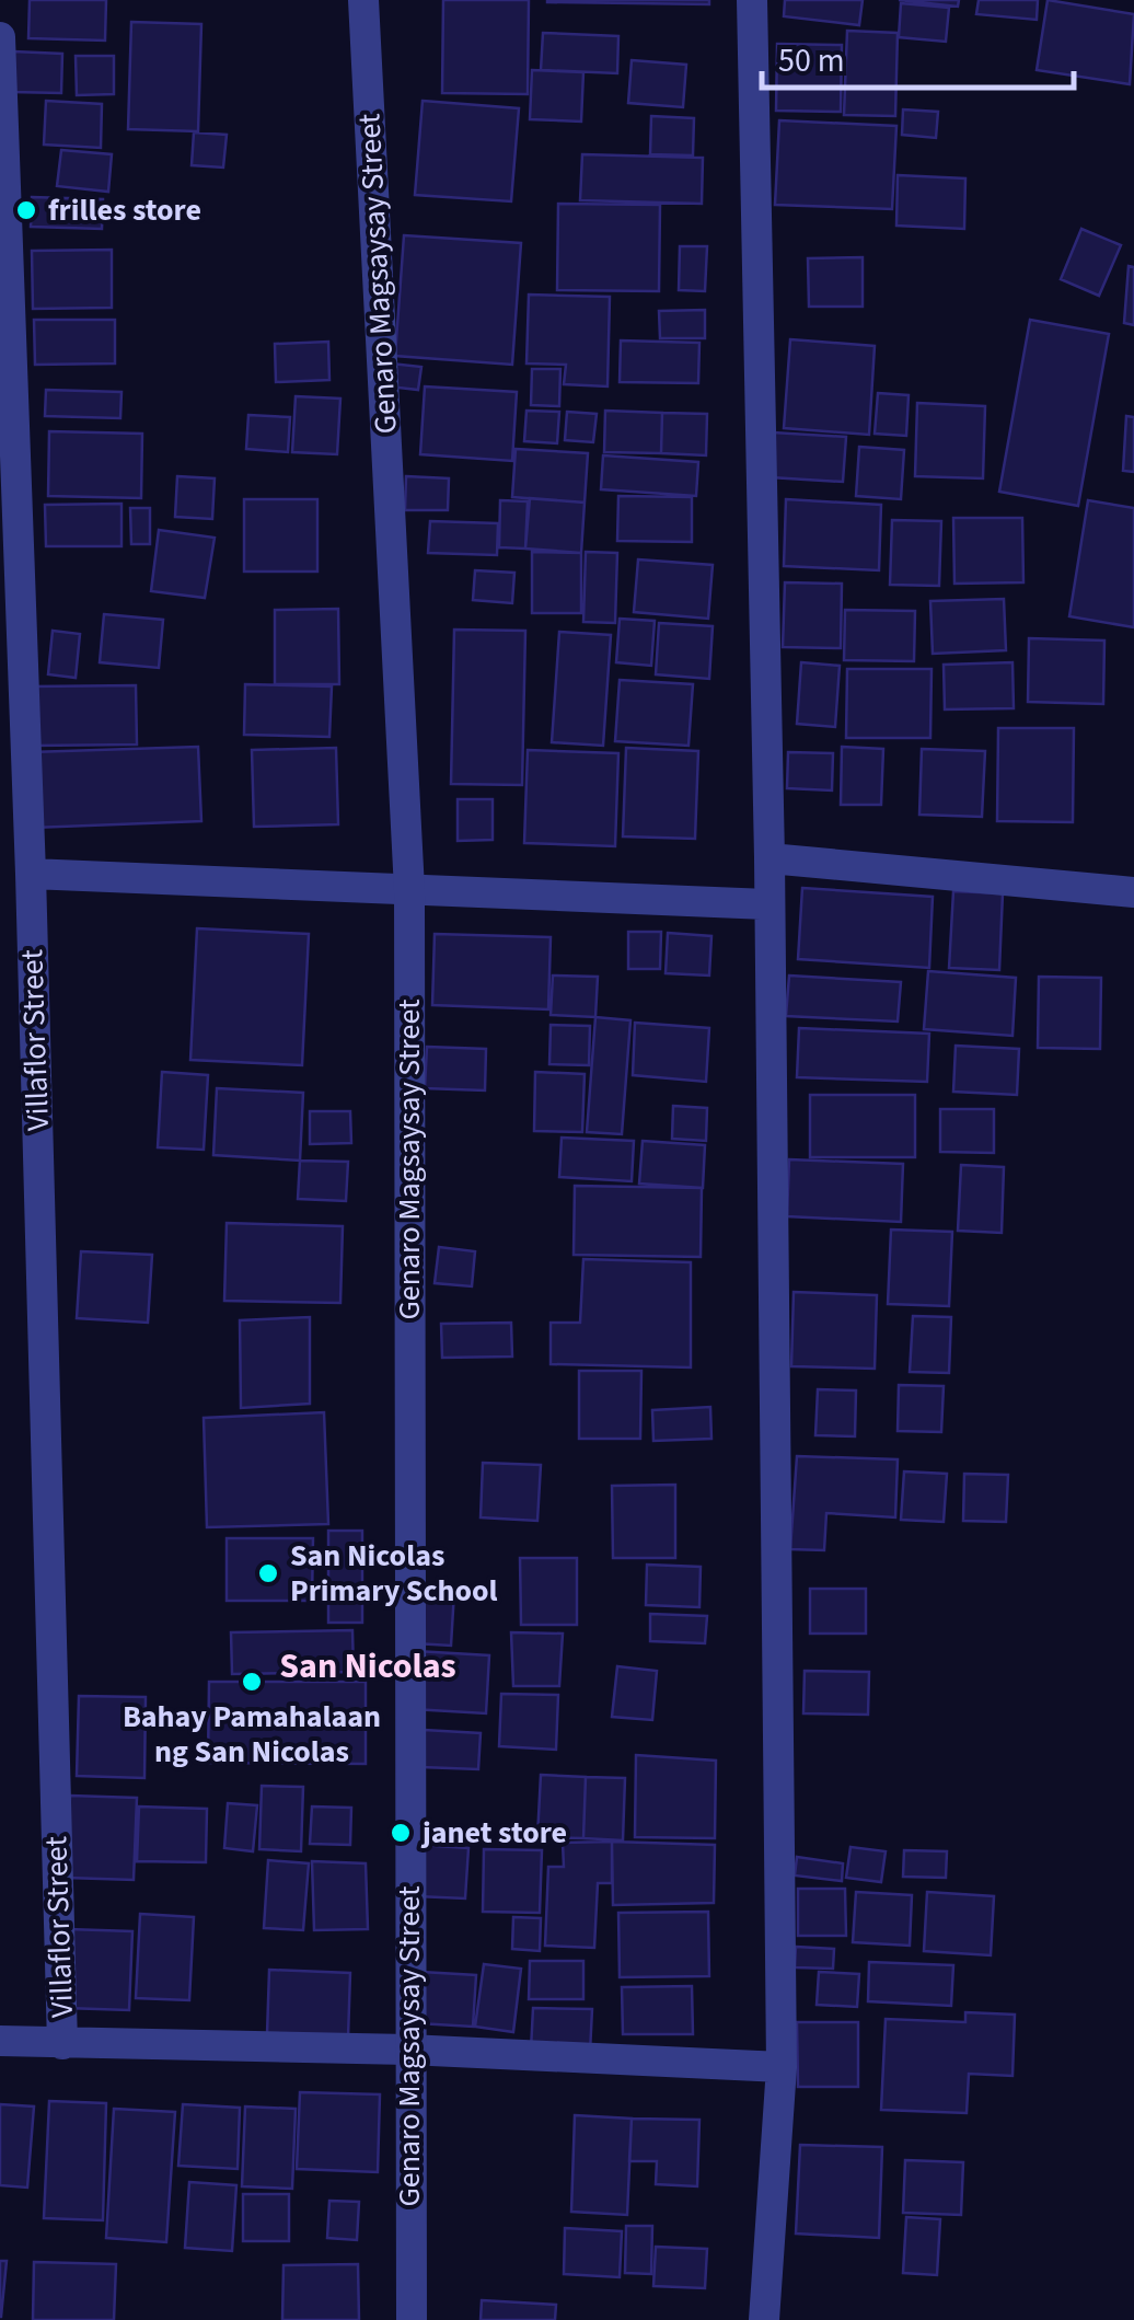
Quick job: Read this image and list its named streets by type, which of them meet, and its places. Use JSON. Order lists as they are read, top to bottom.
{
  "streets": {
    "street": ["Genaro Magsaysay Street", "Villaflor Street"]
  },
  "districts": ["San Nicolas"],
  "places": [
    "frilles store",
    "San Nicolas Primary School",
    "Bahay Pamahalaan ng San Nicolas",
    "janet store"
  ],
  "scale_bar": "50 m"
}
